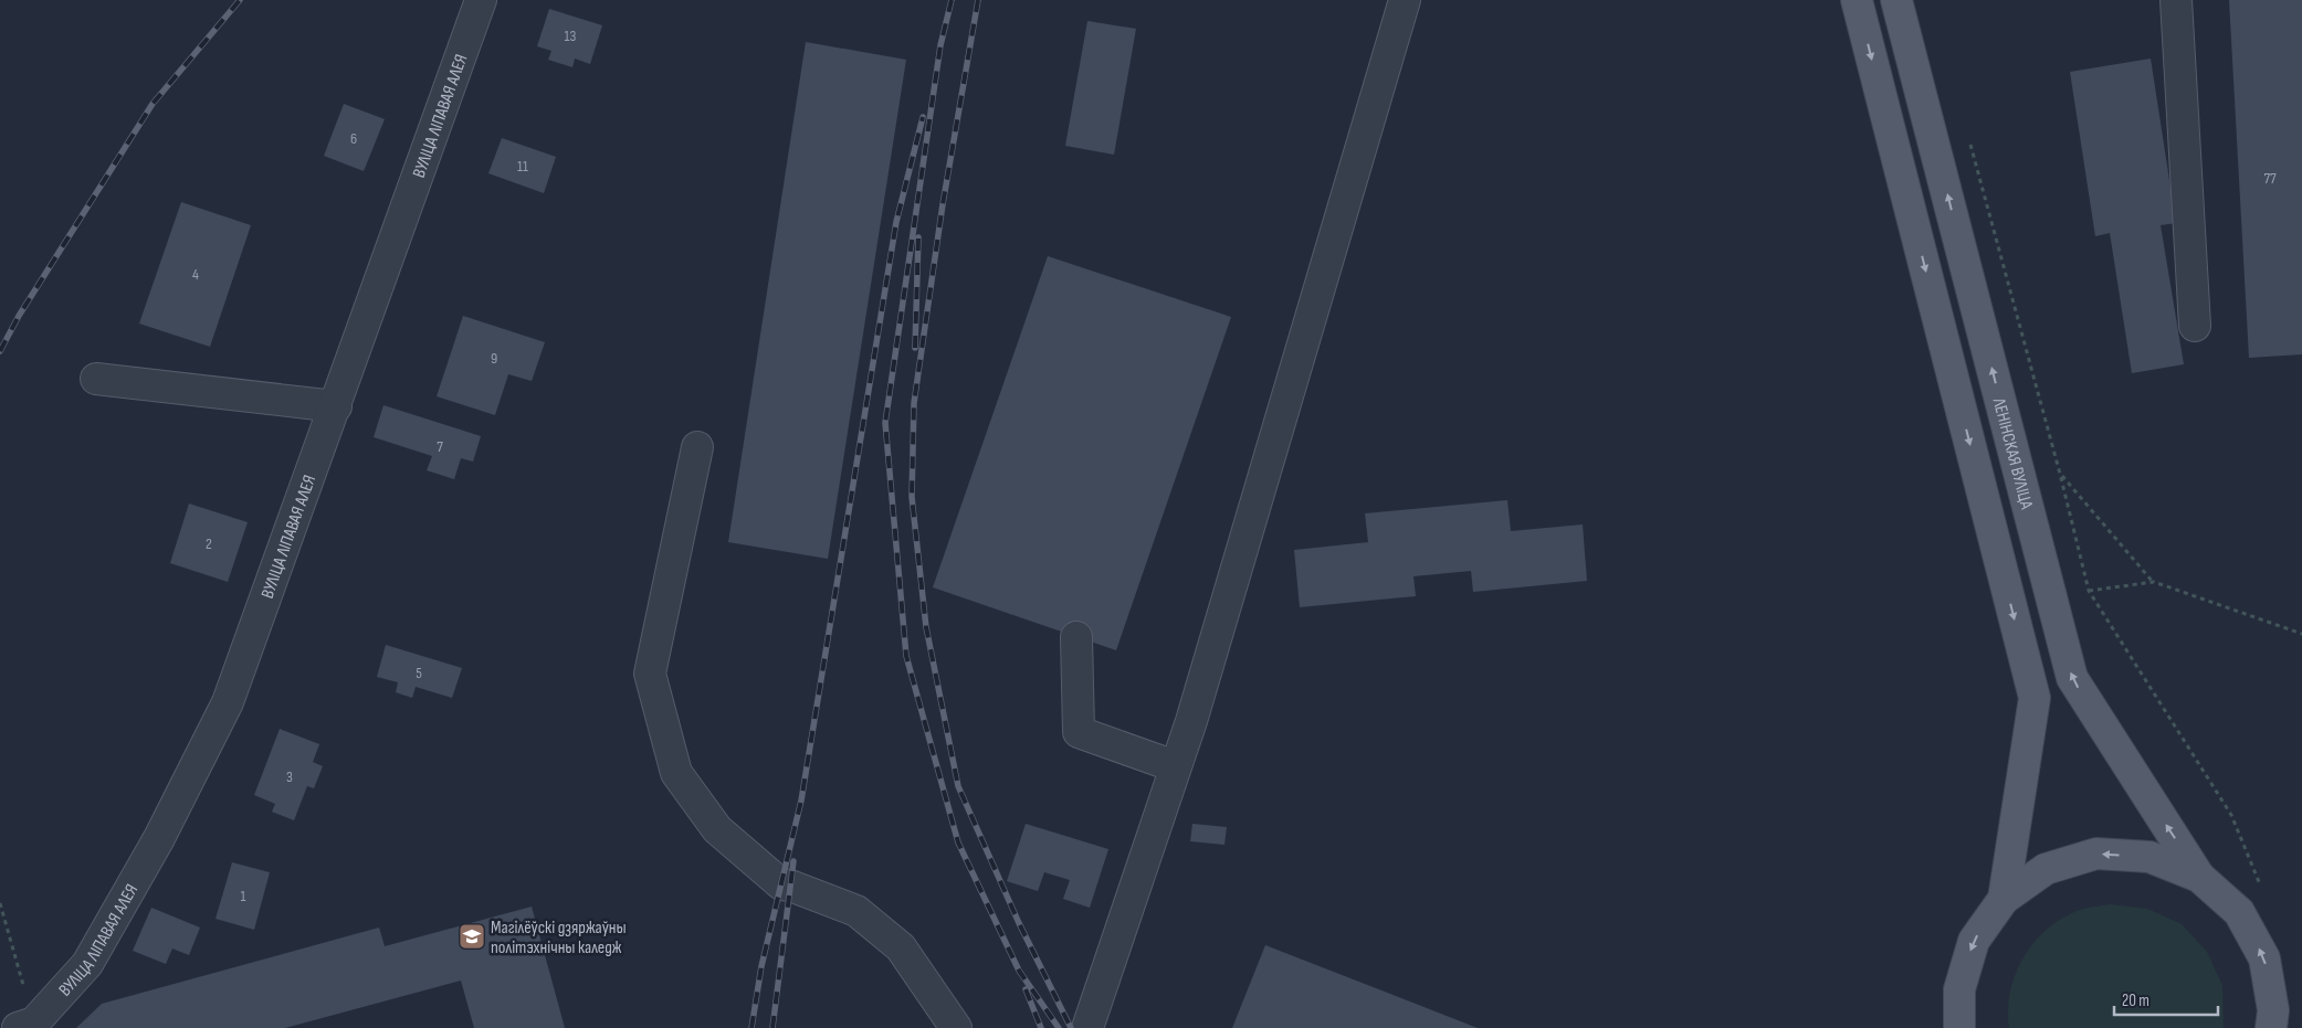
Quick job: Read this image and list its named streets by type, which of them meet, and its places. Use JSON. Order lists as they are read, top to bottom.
{
  "streets": {
    "main road": ["ЛЕНІНСКАЯ ВУЛІЦА"],
    "street": ["ВУЛІЦА ЛІПАВАЯ АЛЕЯ"]
  },
  "places": {
    "school or university": ["Магілёўскі дзяржаўны політэхнічны каледж"]
  },
  "house_numbers": [
    "13",
    "6",
    "11",
    "77",
    "4",
    "9",
    "7",
    "2",
    "5",
    "3",
    "1"
  ],
  "scale_bar": "20 m"
}
